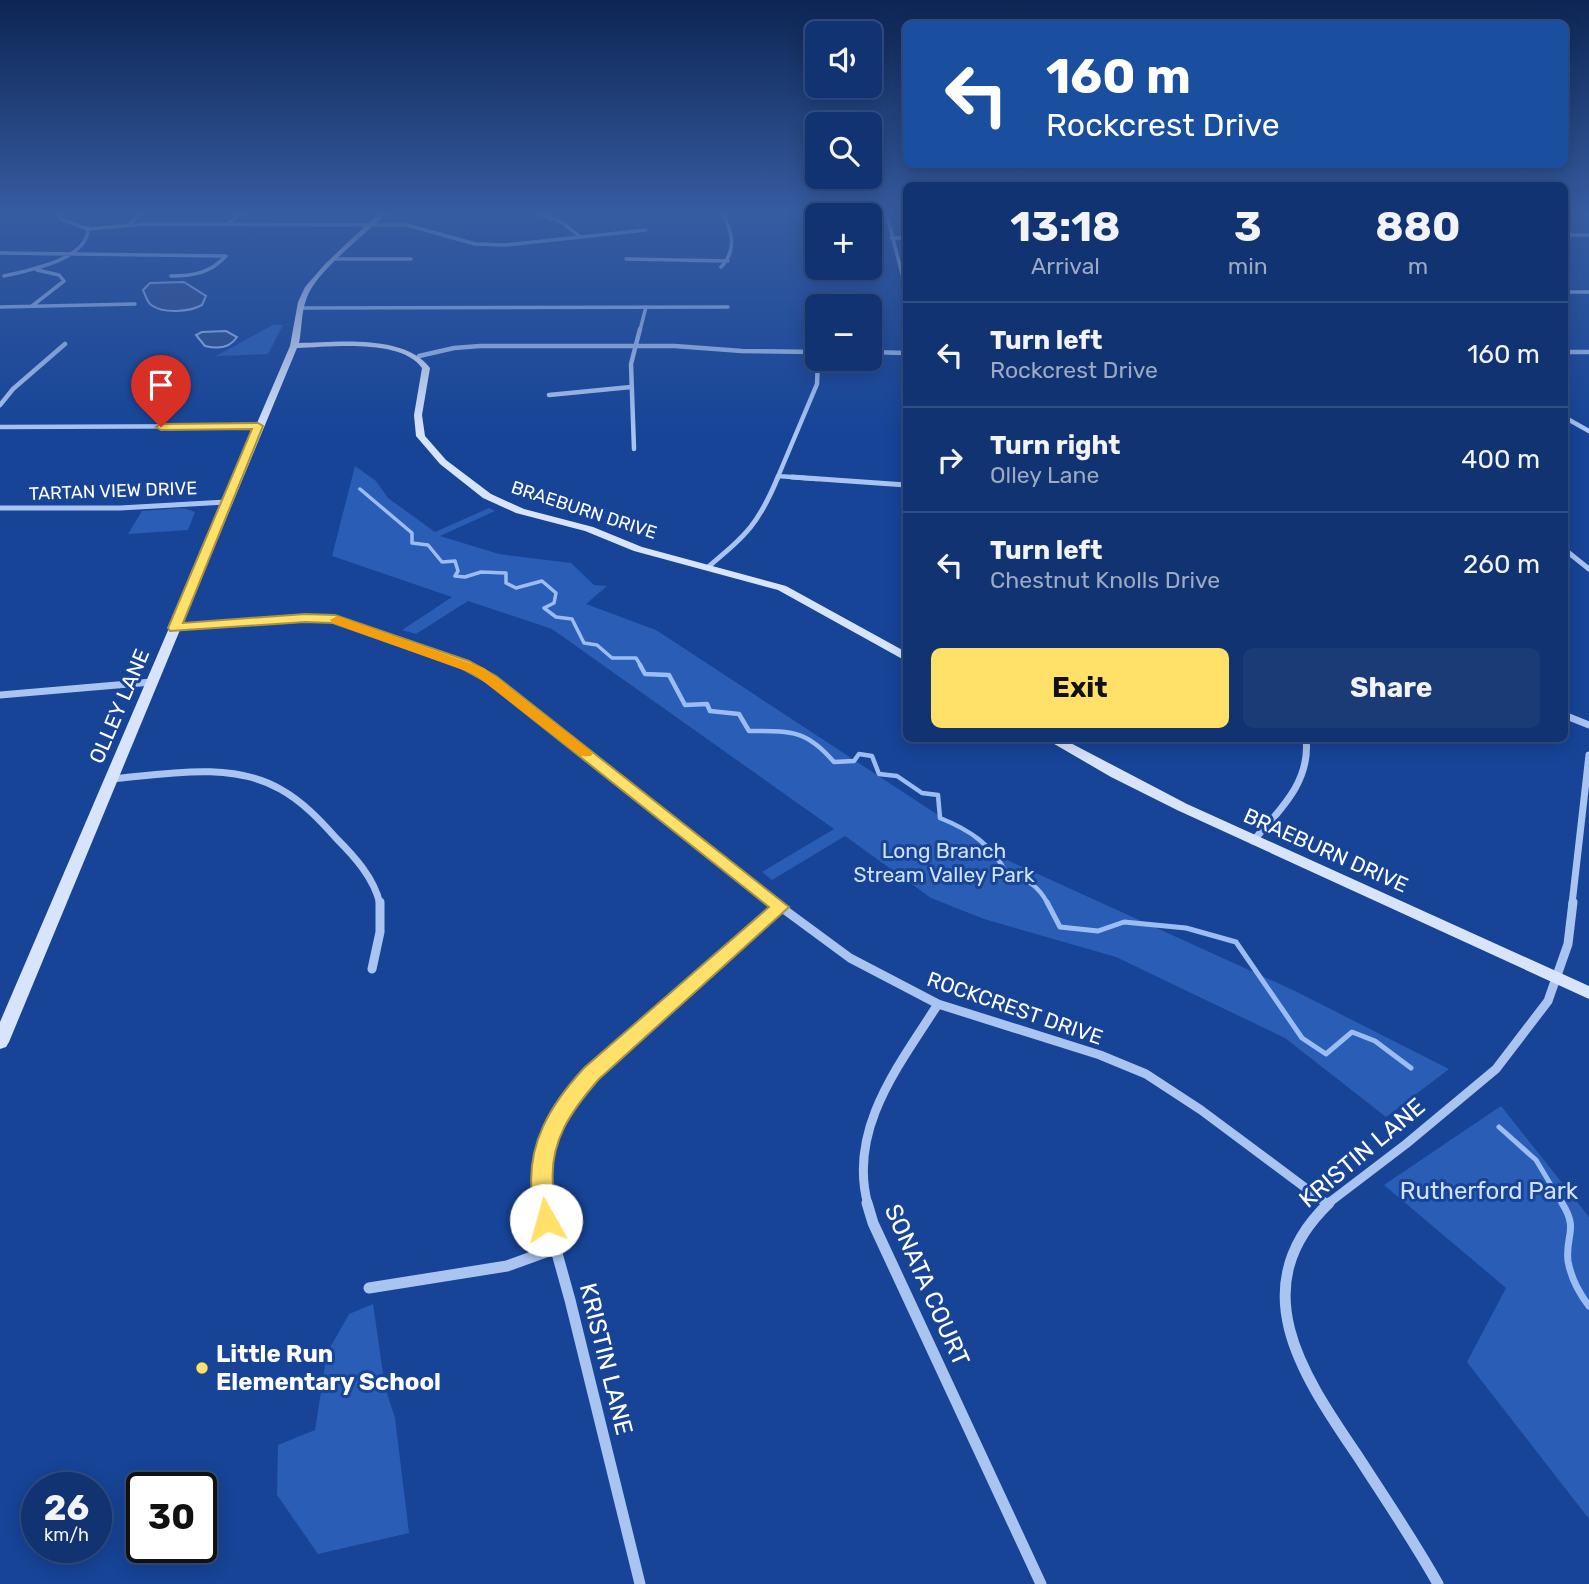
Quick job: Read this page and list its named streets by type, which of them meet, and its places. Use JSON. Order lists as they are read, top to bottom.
{
  "streets": {
    "main road": ["BRAEBURN DRIVE", "OLLEY LANE"],
    "street": [
      "TARTAN VIEW DRIVE",
      "ROCKCREST DRIVE",
      "KRISTIN LANE",
      "SONATA COURT"
    ]
  },
  "crossings": [
    ["TARTAN VIEW DRIVE", "OLLEY LANE"],
    ["BRAEBURN DRIVE", "KRISTIN LANE"],
    ["OLLEY LANE", "ROCKCREST DRIVE"],
    ["ROCKCREST DRIVE", "KRISTIN LANE"],
    ["ROCKCREST DRIVE", "SONATA COURT"]
  ],
  "parks": ["Long Branch Stream Valley Park", "Rutherford Park"],
  "places": ["Little Run Elementary School"],
  "page": {
    "map_buttons": ["+", "−"],
    "turn": ["160 m", "Rockcrest Drive"],
    "eta": [
      "13:18",
      "Arrival",
      "3",
      "min",
      "880",
      "m"
    ],
    "list": [
      {
        "name": "Turn left",
        "note": "Rockcrest Drive",
        "value": "160 m"
      },
      {
        "name": "Turn right",
        "note": "Olley Lane",
        "value": "400 m"
      },
      {
        "name": "Turn left",
        "note": "Chestnut Knolls Drive",
        "value": "260 m"
      }
    ],
    "buttons": ["Exit", "Share"],
    "speed": "26 km/h",
    "limit": "30"
  }
}
